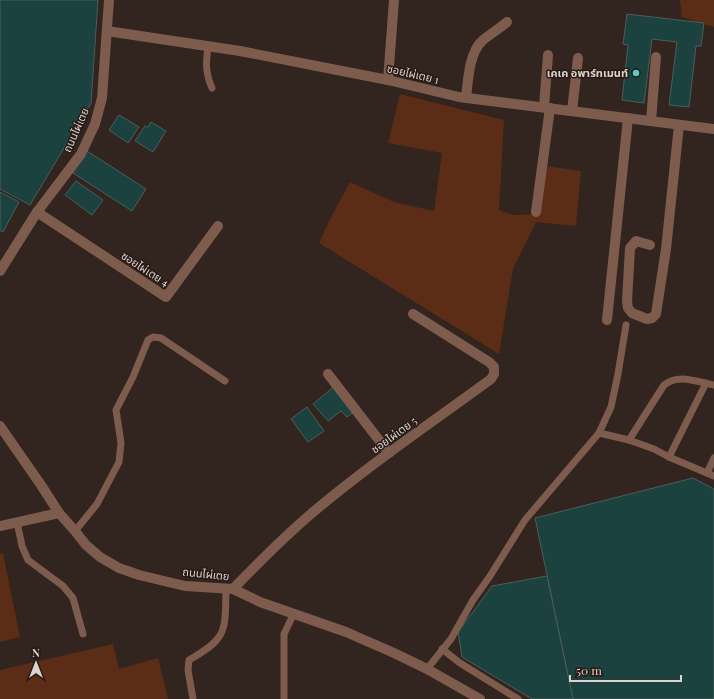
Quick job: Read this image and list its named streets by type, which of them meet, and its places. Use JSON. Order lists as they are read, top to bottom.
{
  "streets": {
    "street": [
      "ซอยไผ่เตย 1",
      "ถนนไผ่เตย",
      "ซอยไผ่เตย 4",
      "ซอยไผ่เตย 5"
    ]
  },
  "crossings": [
    ["ซอยไผ่เตย 1", "ถนนไผ่เตย"],
    ["ถนนไผ่เตย", "ซอยไผ่เตย 4"],
    ["ถนนไผ่เตย", "ซอยไผ่เตย 5"]
  ],
  "places": ["เคเค อพาร์ทเมนท์"],
  "scale_bar": "50 m",
  "north": "top"
}
